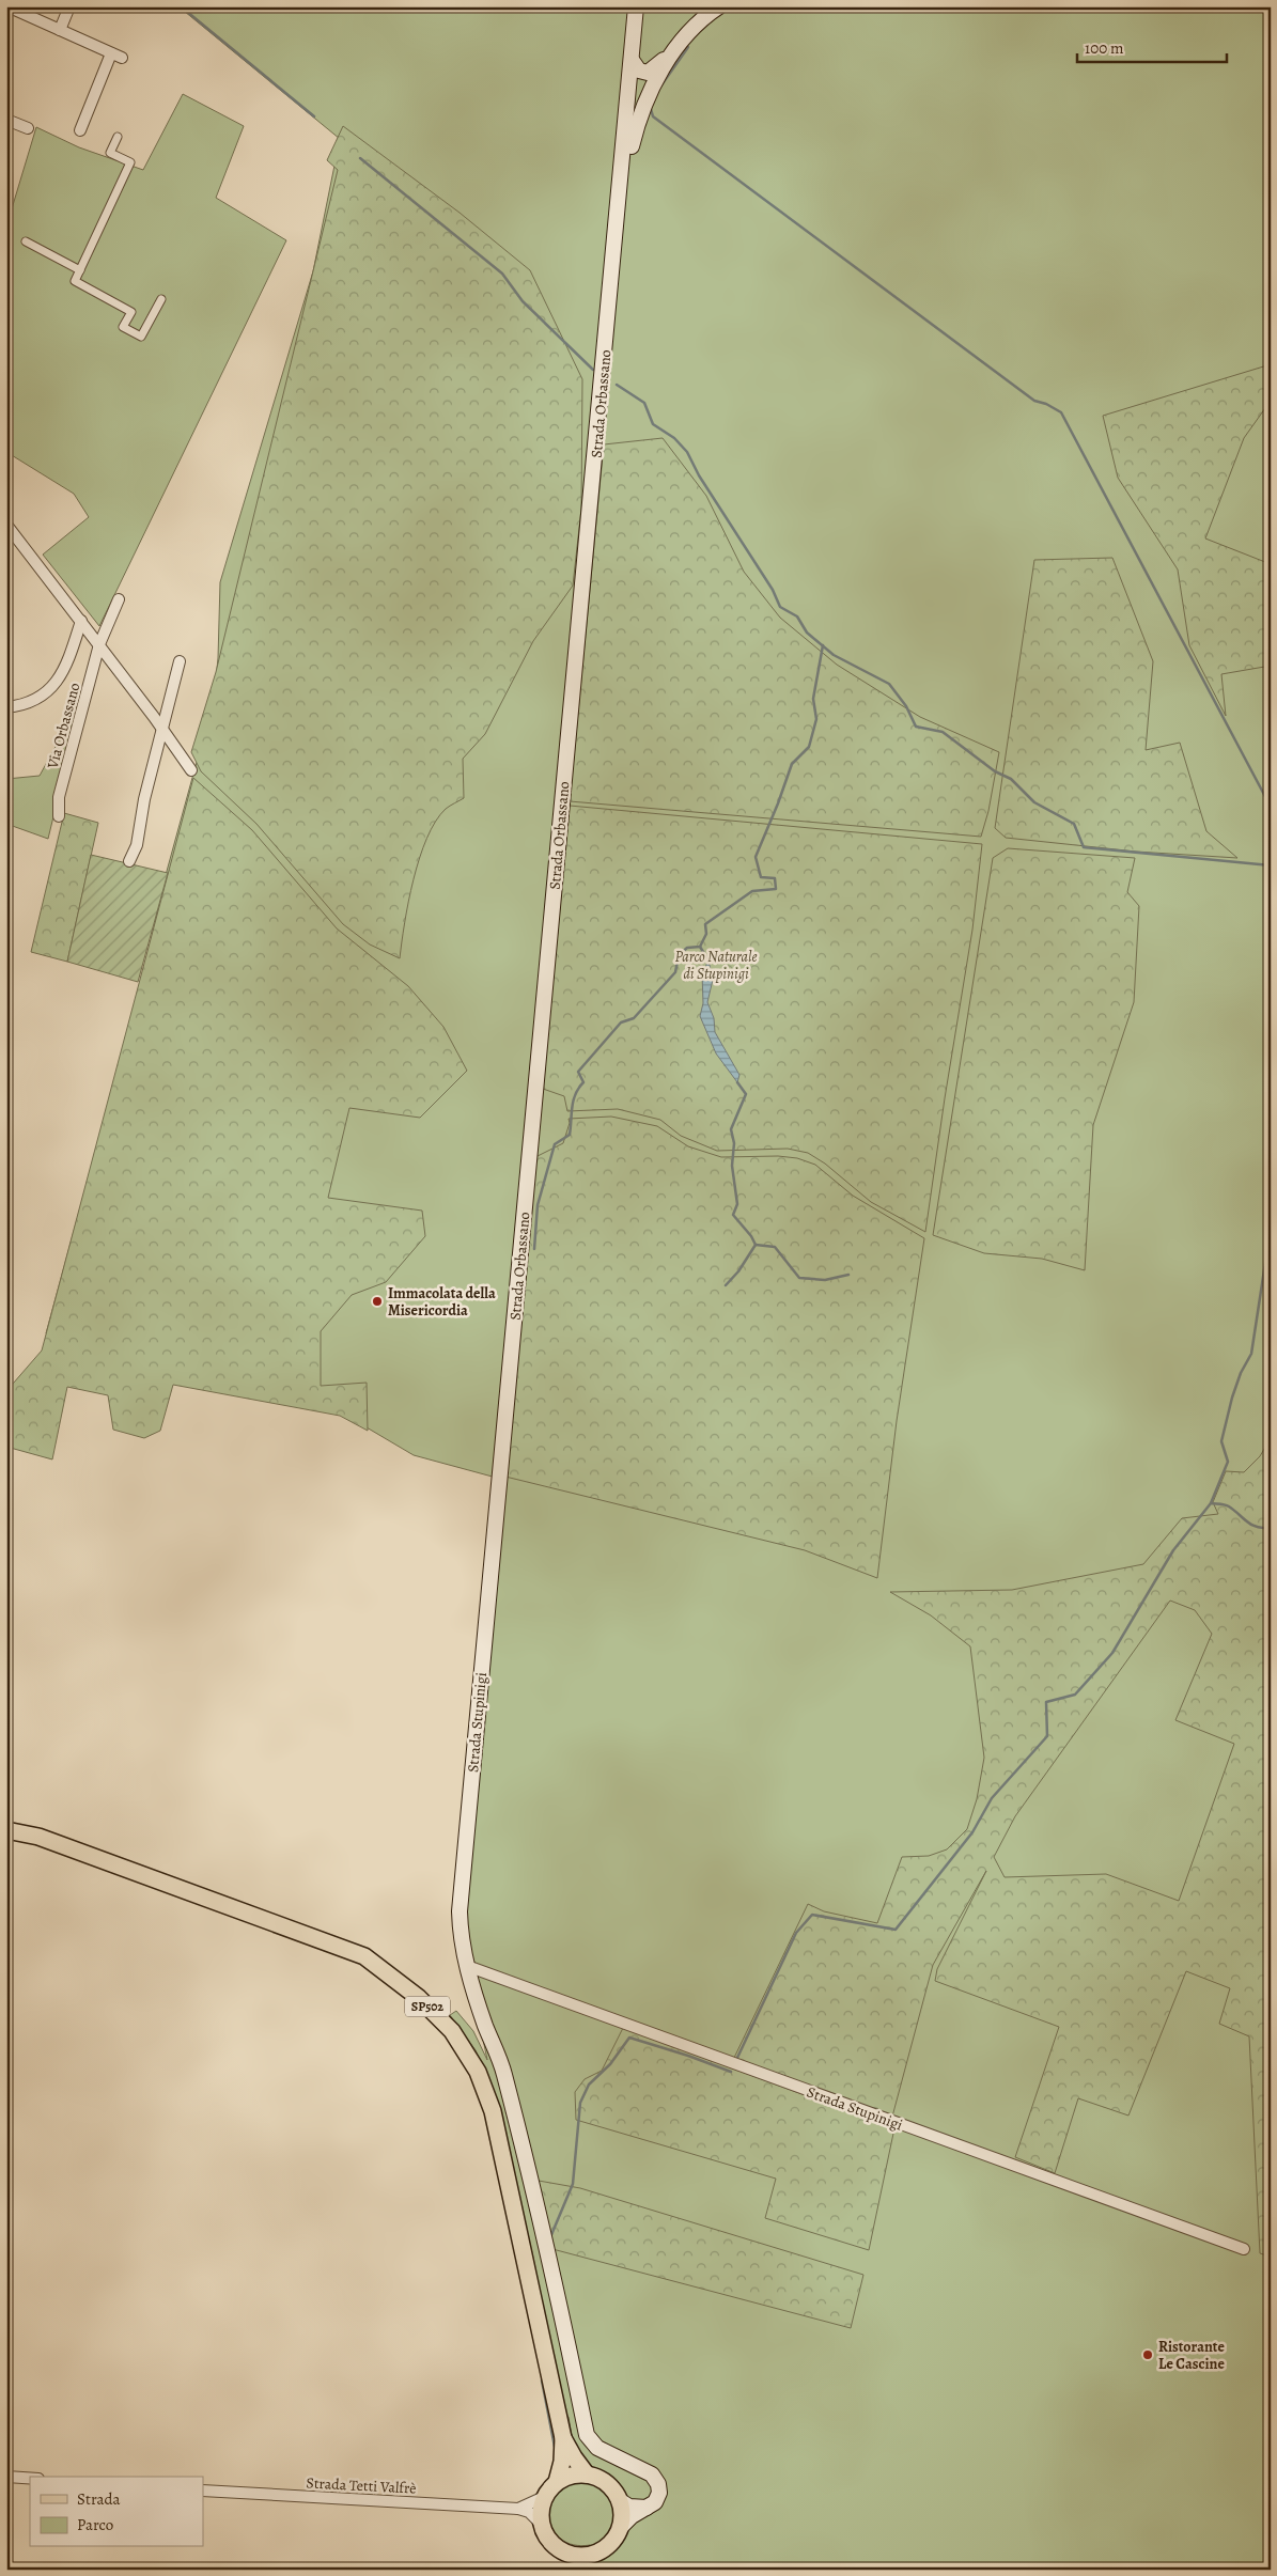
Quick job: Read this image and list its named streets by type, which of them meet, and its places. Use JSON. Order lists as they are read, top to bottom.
{
  "streets": {
    "main road": ["Strada Orbassano", "Strada Stupinigi", "SP502"],
    "street": ["Via Orbassano", "Strada Tetti Valfrè"]
  },
  "crossings": [
    ["Strada Orbassano", "Strada Stupinigi"],
    ["Strada Stupinigi", "SP502"],
    ["Strada Stupinigi", "Strada Tetti Valfrè"],
    ["SP502", "Strada Tetti Valfrè"]
  ],
  "parks": ["Parco Naturale di Stupinigi"],
  "places": ["Immacolata della Misericordia", "Ristorante Le Cascine"],
  "legend": ["Strada", "Parco"],
  "scale_bar": "100 m"
}
